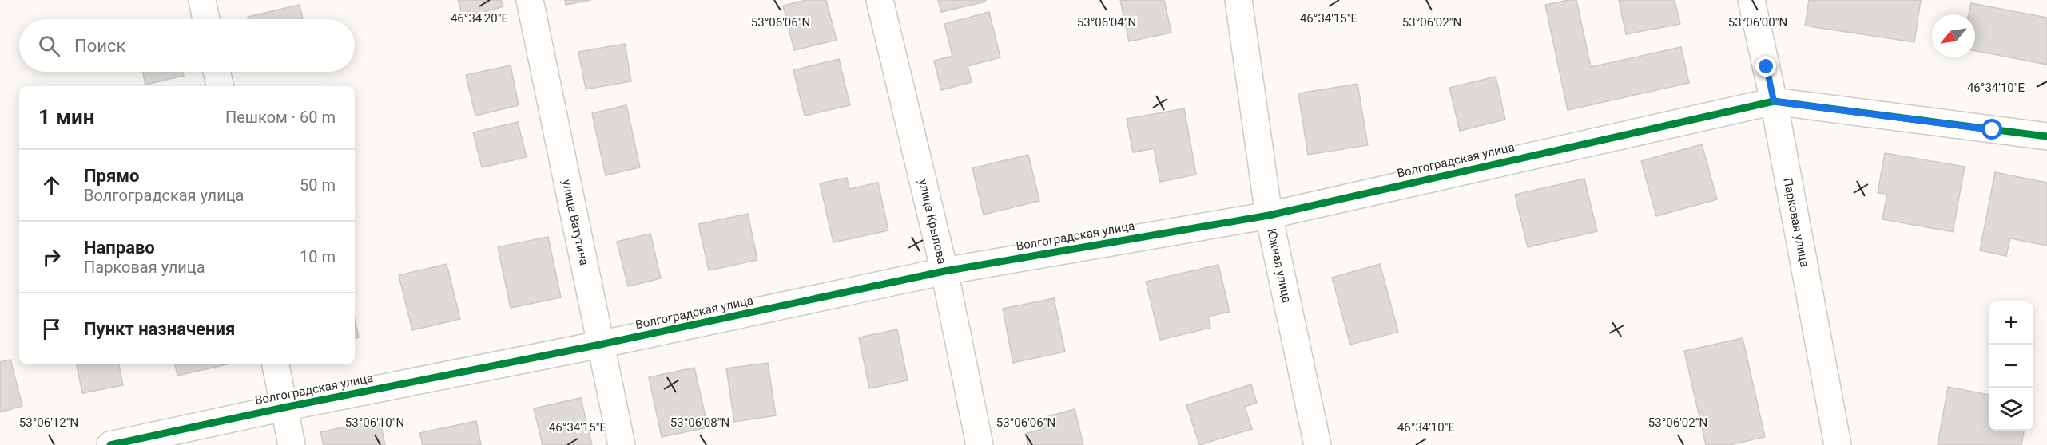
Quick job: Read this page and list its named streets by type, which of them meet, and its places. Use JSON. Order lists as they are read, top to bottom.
{
  "streets": {
    "street": [
      "Волгоградская улица",
      "улица Крылова",
      "улица Ватутина",
      "Парковая улица",
      "Южная улица"
    ]
  },
  "crossings": [
    ["Волгоградская улица", "улица Крылова"],
    ["Волгоградская улица", "улица Ватутина"],
    ["Волгоградская улица", "Парковая улица"],
    ["Волгоградская улица", "Южная улица"]
  ],
  "north": "bottom left",
  "page": {
    "search": "Поиск",
    "heading": ["1 мин", "Пешком · 60 m"],
    "list": [
      ["Прямо", "Волгоградская улица", "50 m"],
      ["Направо", "Парковая улица", "10 m"],
      "Пункт назначения"
    ],
    "map_buttons": ["+", "−"]
  },
  "coordinates": [
    "46°34'20\"E",
    "46°34'15\"E",
    "53°06'04\"N",
    "53°06'02\"N",
    "53°06'00\"N",
    "53°06'06\"N",
    "46°34'10\"E",
    "53°06'12\"N",
    "53°06'10\"N",
    "53°06'08\"N"
  ]
}
